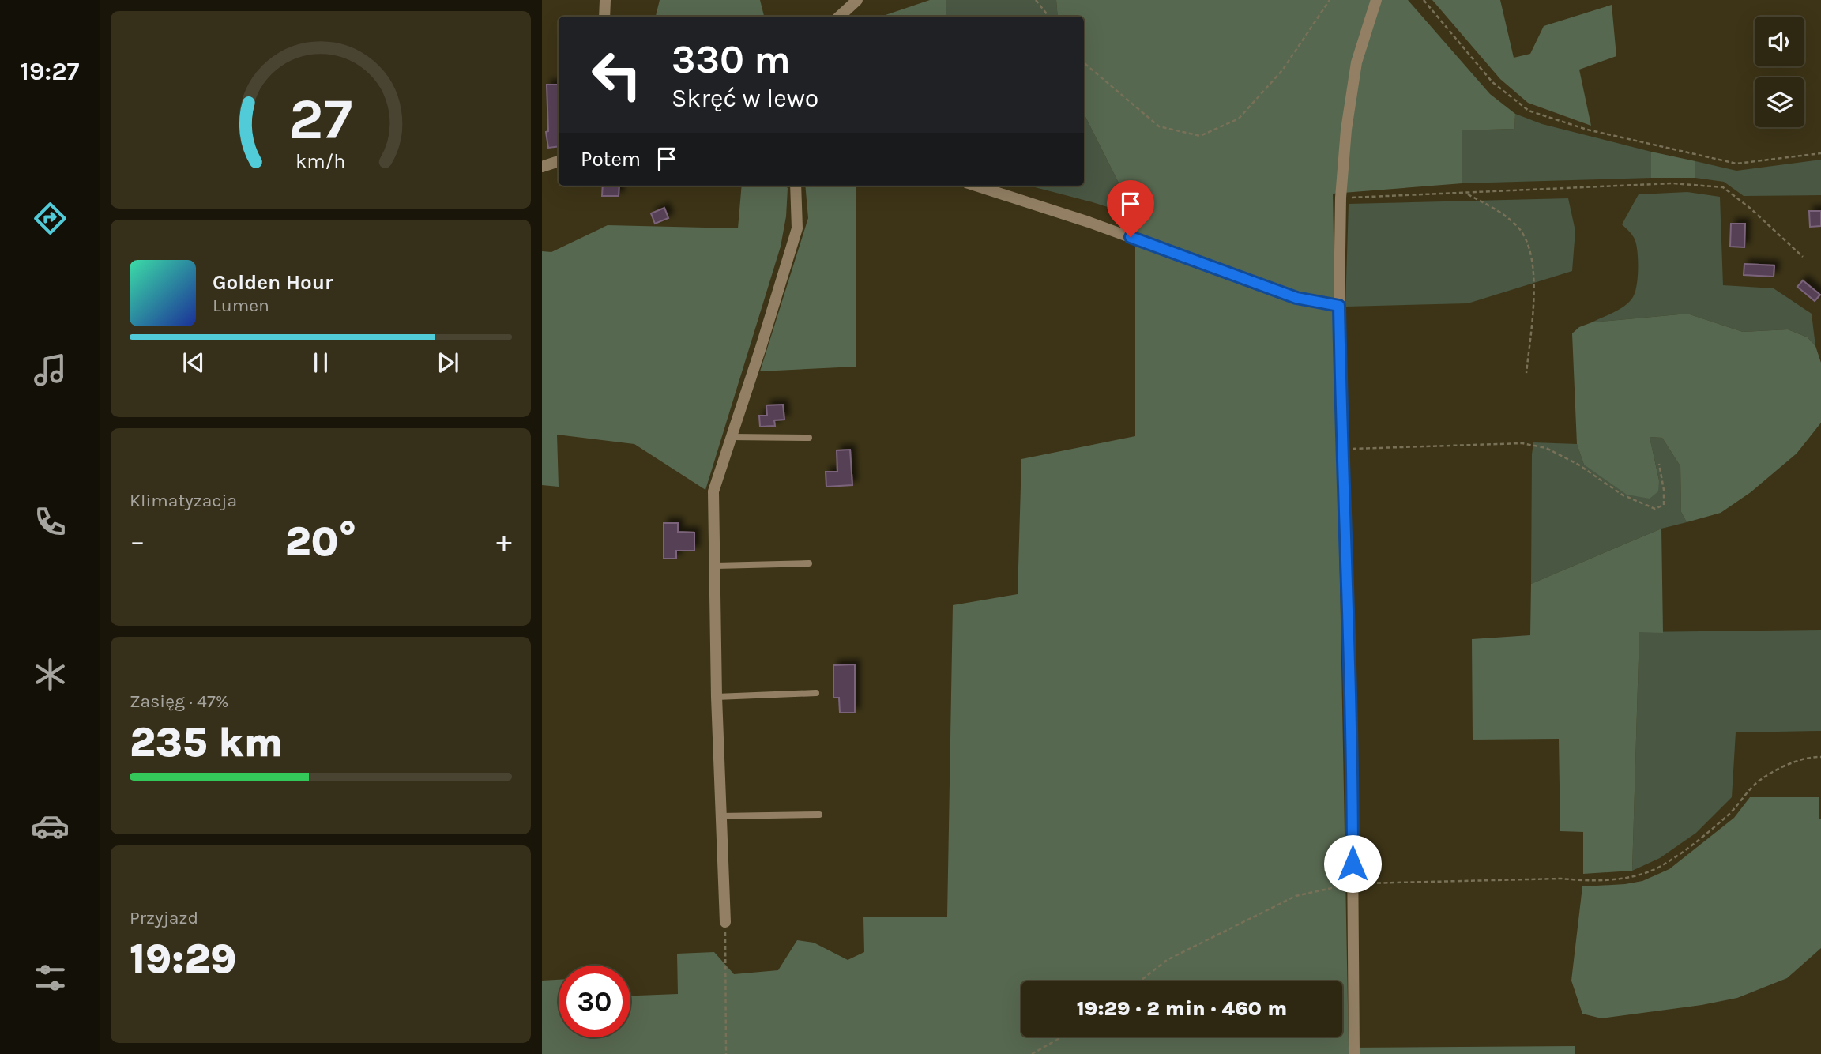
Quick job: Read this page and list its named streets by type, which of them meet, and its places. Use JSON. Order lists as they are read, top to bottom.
{
  "page": {
    "tabs": "19:27",
    "turn": ["330 m", "Skręć w lewo"],
    "then": "Potem",
    "song": ["Golden Hour", "Lumen"],
    "tile": [
      "Klimatyzacja",
      ["Zasięg · 47%", "235 km"],
      ["Przyjazd", "19:29"]
    ],
    "heat": ["−", "20°", "+"],
    "limit": "30",
    "trip": "19:29 · 2 min · 460 m",
    "gauge": ["27", "km/h"]
  }
}
